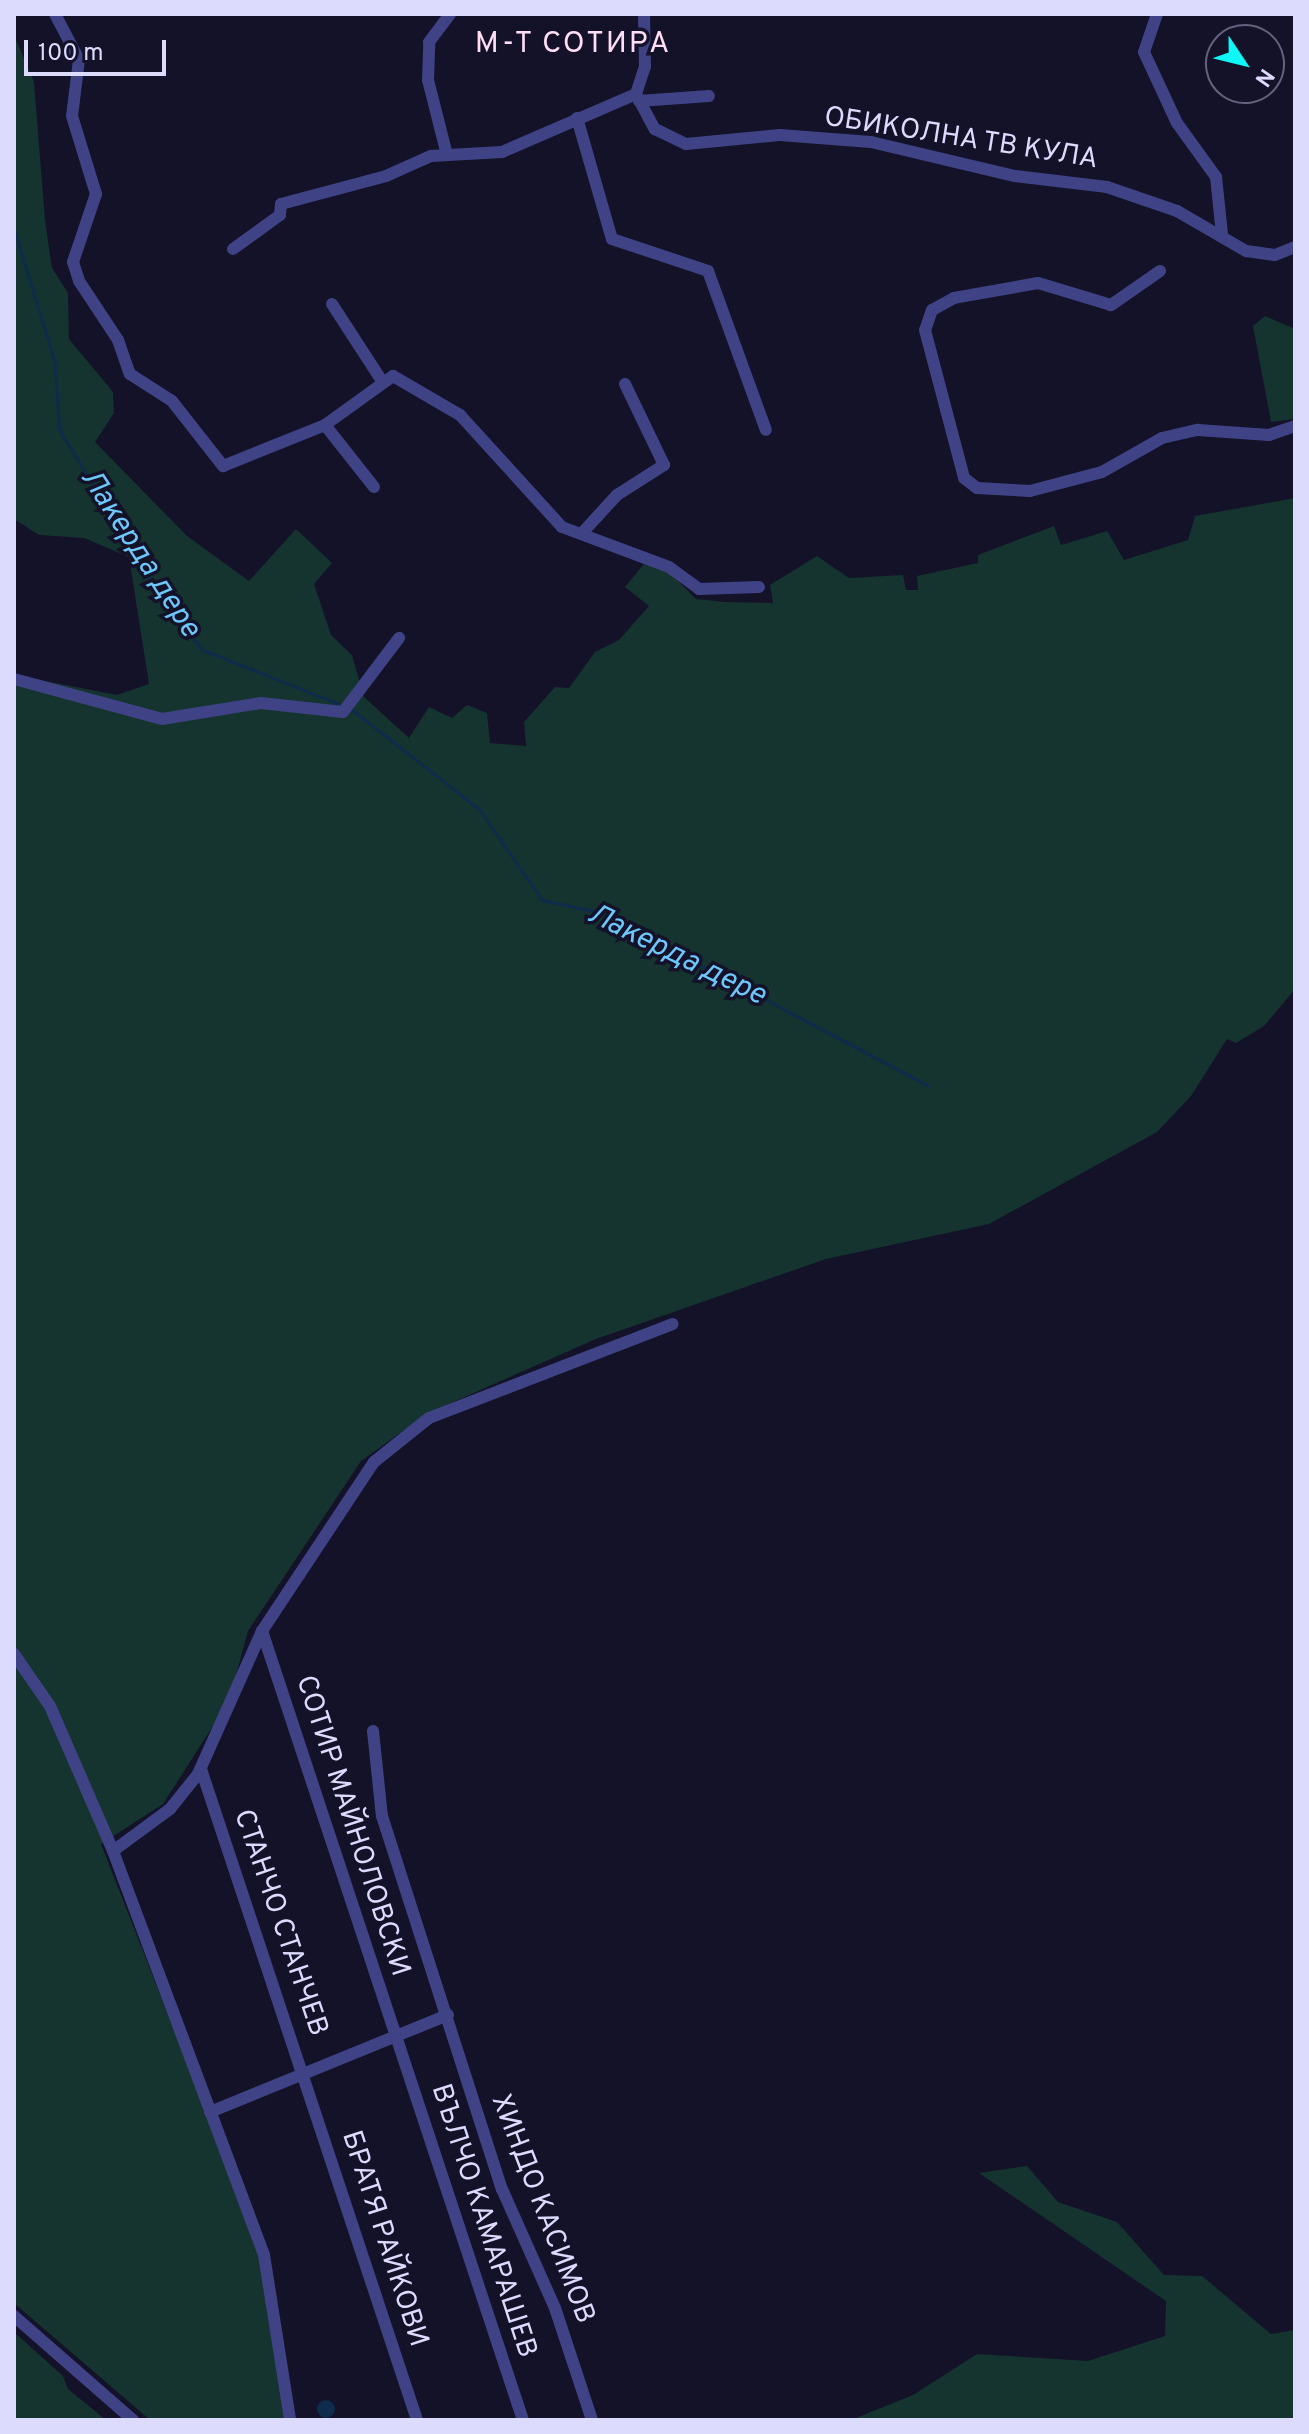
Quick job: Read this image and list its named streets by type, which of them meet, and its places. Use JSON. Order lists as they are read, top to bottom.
{
  "streets": {
    "street": [
      "ОБИКОЛНА ТВ КУЛА",
      "СОТИР МАЙНОЛОВСКИ",
      "СТАНЧО СТАНЧЕВ",
      "ХИНДО КАСИМОВ",
      "ВЪЛЧО КАМАРАШЕВ",
      "БРАТЯ РАЙКОВИ"
    ]
  },
  "crossings": [
    ["СОТИР МАЙНОЛОВСКИ", "ВЪЛЧО КАМАРАШЕВ"],
    ["СТАНЧО СТАНЧЕВ", "БРАТЯ РАЙКОВИ"]
  ],
  "districts": ["М-Т СОТИРА"],
  "water": ["Лакерда дере"],
  "scale_bar": "100 m",
  "north": "bottom right"
}
